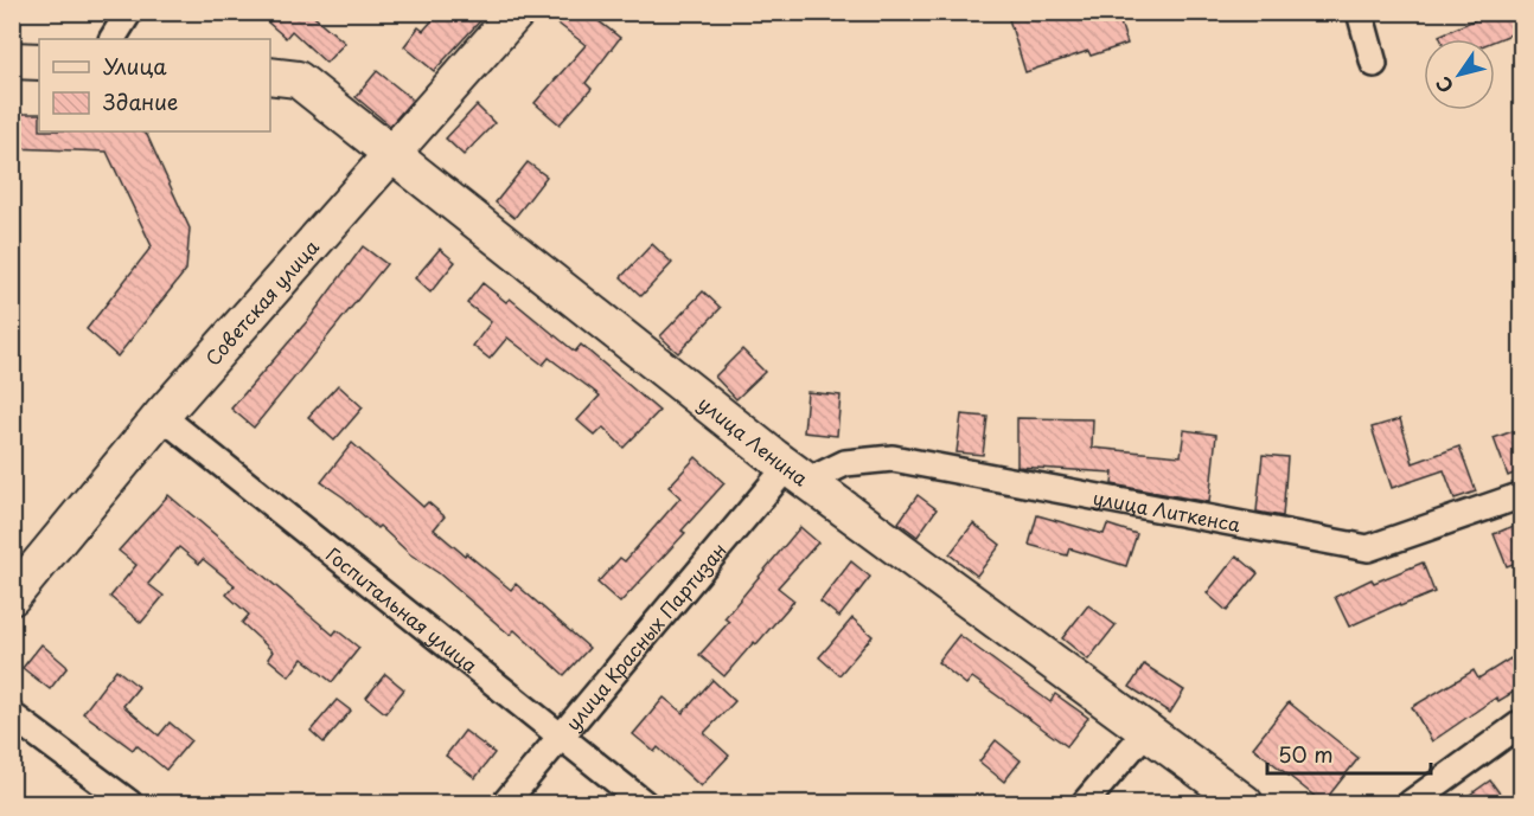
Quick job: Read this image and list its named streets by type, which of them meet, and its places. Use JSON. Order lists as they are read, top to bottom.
{
  "streets": {
    "street": [
      "Советская улица",
      "улица Ленина",
      "улица Литкенса",
      "Госпитальная улица",
      "улица Красных Партизан"
    ]
  },
  "crossings": [
    ["Советская улица", "улица Ленина"],
    ["Советская улица", "Госпитальная улица"],
    ["улица Ленина", "улица Литкенса"],
    ["улица Ленина", "улица Красных Партизан"],
    ["улица Литкенса", "улица Красных Партизан"],
    ["Госпитальная улица", "улица Красных Партизан"]
  ],
  "legend": ["Улица", "Здание"],
  "scale_bar": "50 m",
  "north": "bottom left"
}
